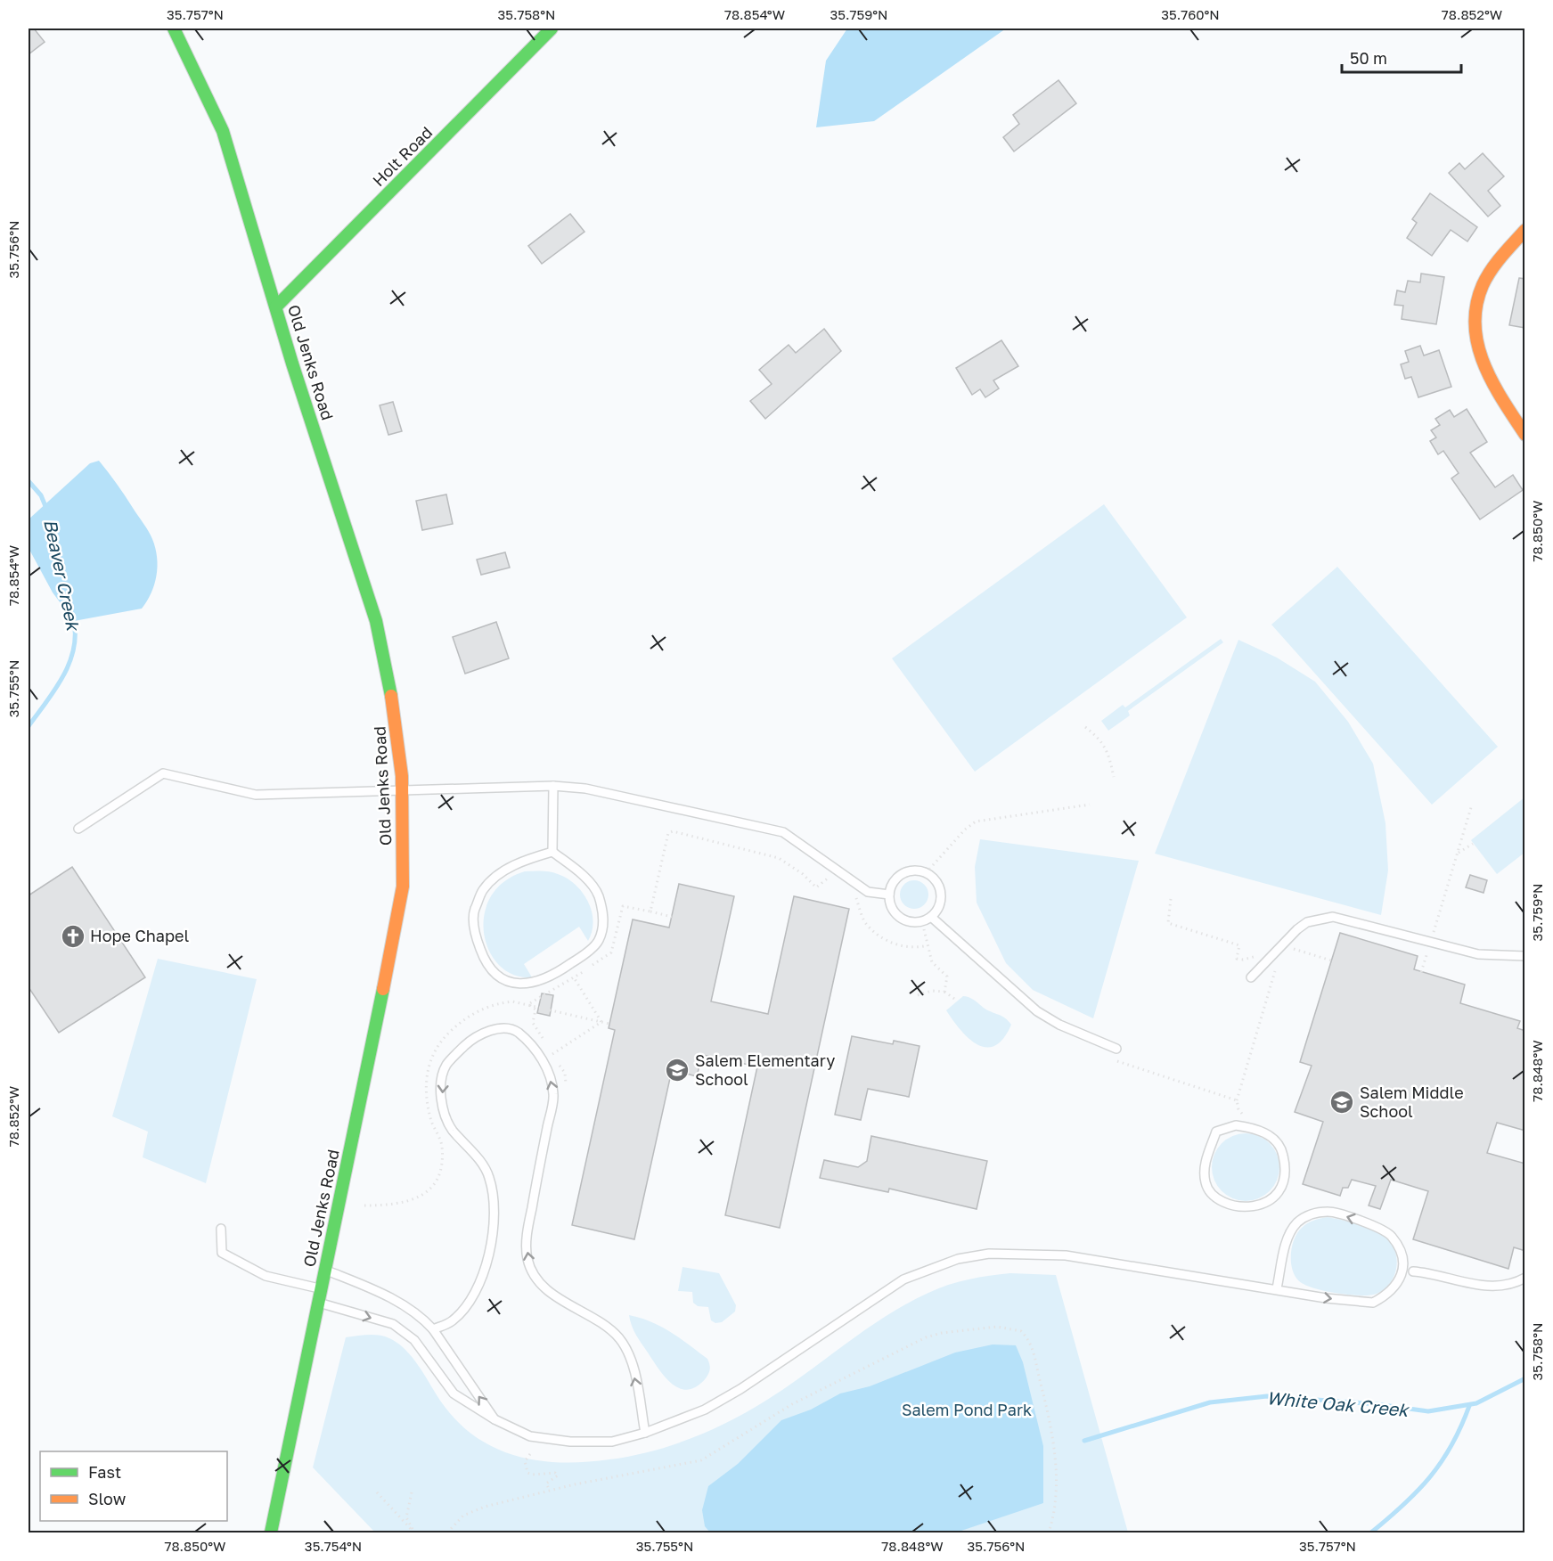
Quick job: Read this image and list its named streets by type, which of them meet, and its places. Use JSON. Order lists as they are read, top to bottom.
{
  "streets": {
    "street": ["Holt Road", "Old Jenks Road"]
  },
  "crossings": [
    ["Holt Road", "Old Jenks Road"]
  ],
  "water": ["Beaver Creek", "White Oak Creek"],
  "parks": ["Salem Pond Park"],
  "places": {
    "church": ["Hope Chapel"],
    "school or university": ["Salem Elementary School", "Salem Middle School"]
  },
  "legend": ["Fast", "Slow"],
  "scale_bar": "50 m",
  "coordinates": [
    "35.757°N",
    "35.758°N",
    "78.854°W",
    "35.759°N",
    "35.760°N",
    "78.852°W",
    "35.756°N",
    "78.850°W",
    "35.755°N",
    "78.848°W",
    "35.754°N"
  ]
}
